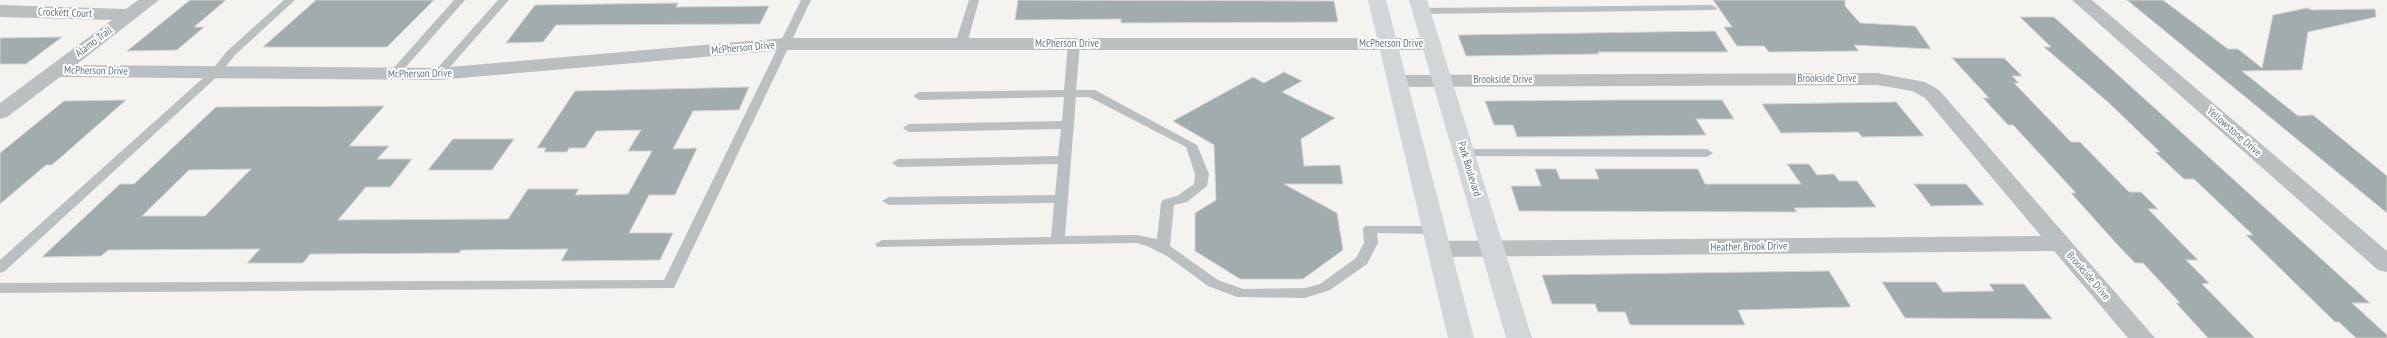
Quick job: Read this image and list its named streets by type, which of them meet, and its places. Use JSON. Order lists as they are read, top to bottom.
{
  "streets": {
    "main road": ["Park Boulevard"],
    "street": [
      "Crockett Court",
      "Alamo Trail",
      "McPherson Drive",
      "Brookside Drive",
      "Yellowstone Drive",
      "Heather Brook Drive"
    ]
  },
  "crossings": [
    ["Crockett Court", "Alamo Trail"],
    ["Alamo Trail", "McPherson Drive"],
    ["McPherson Drive", "Park Boulevard"],
    ["Brookside Drive", "Park Boulevard"],
    ["Brookside Drive", "Heather Brook Drive"],
    ["Park Boulevard", "Heather Brook Drive"]
  ]
}
